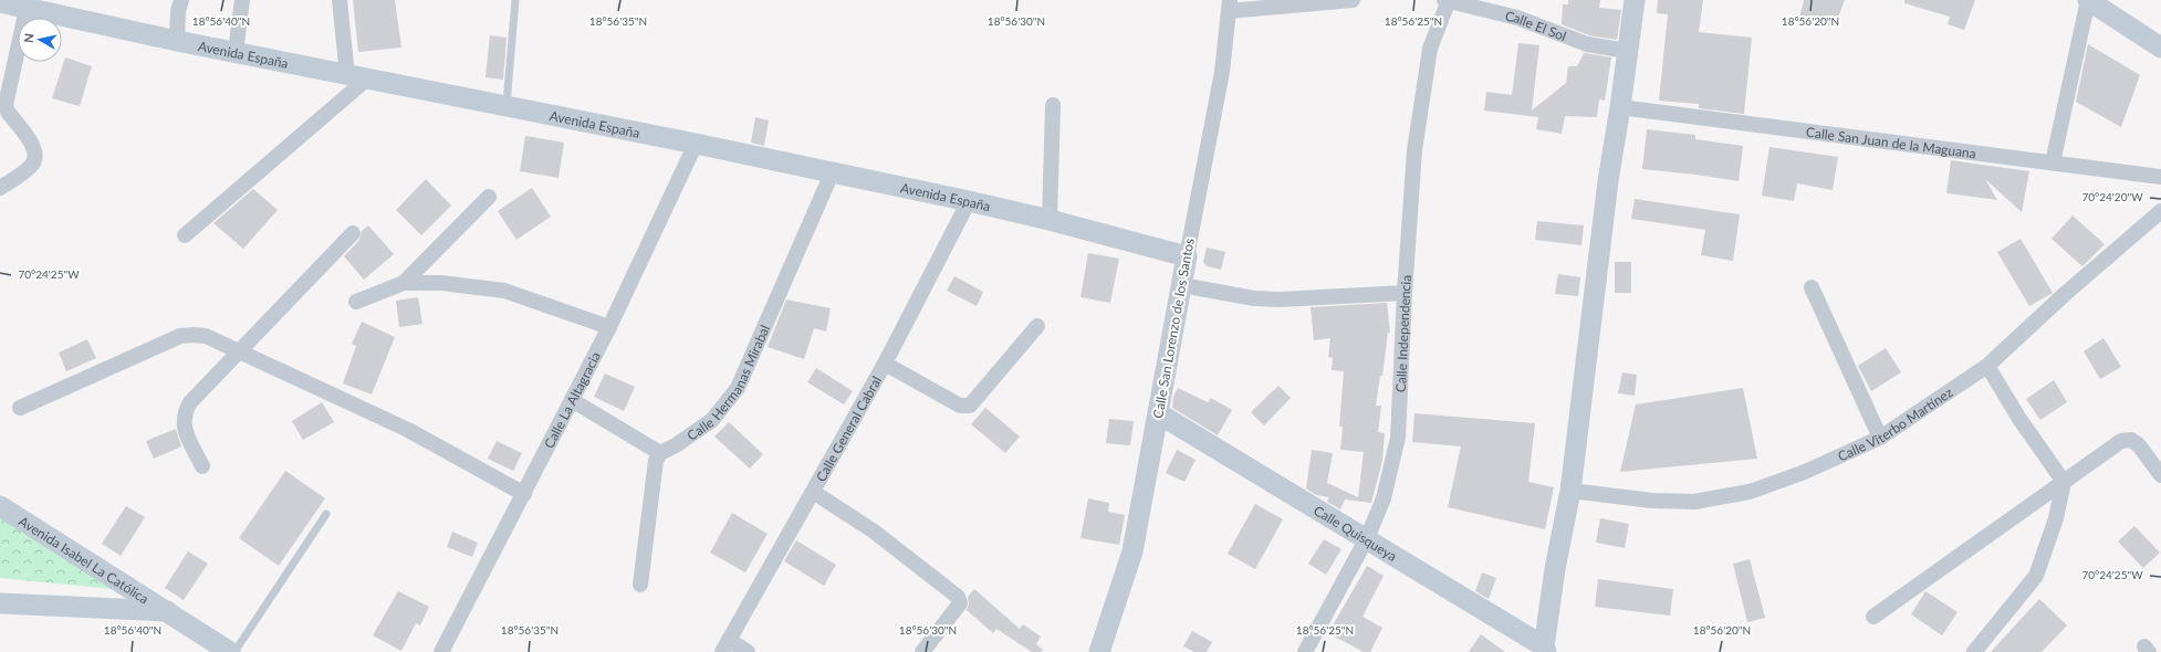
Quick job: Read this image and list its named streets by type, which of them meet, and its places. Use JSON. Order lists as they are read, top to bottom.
{
  "streets": {
    "street": [
      "Calle El Sol",
      "Avenida España",
      "Calle San Juan de la Maguana",
      "Calle San Lorenzo de los Santos",
      "Calle Independencia",
      "Calle Hermanas Mirabal",
      "Calle La Altagracia",
      "Calle Viterbo Martínez",
      "Calle General Cabral",
      "Calle Quisqueya",
      "Avenida Isabel La Católica"
    ]
  },
  "crossings": [
    ["Calle El Sol", "Calle Independencia"],
    ["Avenida España", "Calle San Lorenzo de los Santos"],
    ["Avenida España", "Calle Hermanas Mirabal"],
    ["Avenida España", "Calle La Altagracia"],
    ["Avenida España", "Calle General Cabral"],
    ["Calle San Lorenzo de los Santos", "Calle Quisqueya"],
    ["Calle Independencia", "Calle Quisqueya"]
  ],
  "north": "left",
  "coordinates": [
    "18°56'40\"N",
    "18°56'35\"N",
    "18°56'30\"N",
    "18°56'25\"N",
    "18°56'20\"N",
    "70°24'20\"W",
    "70°24'25\"W"
  ]
}
